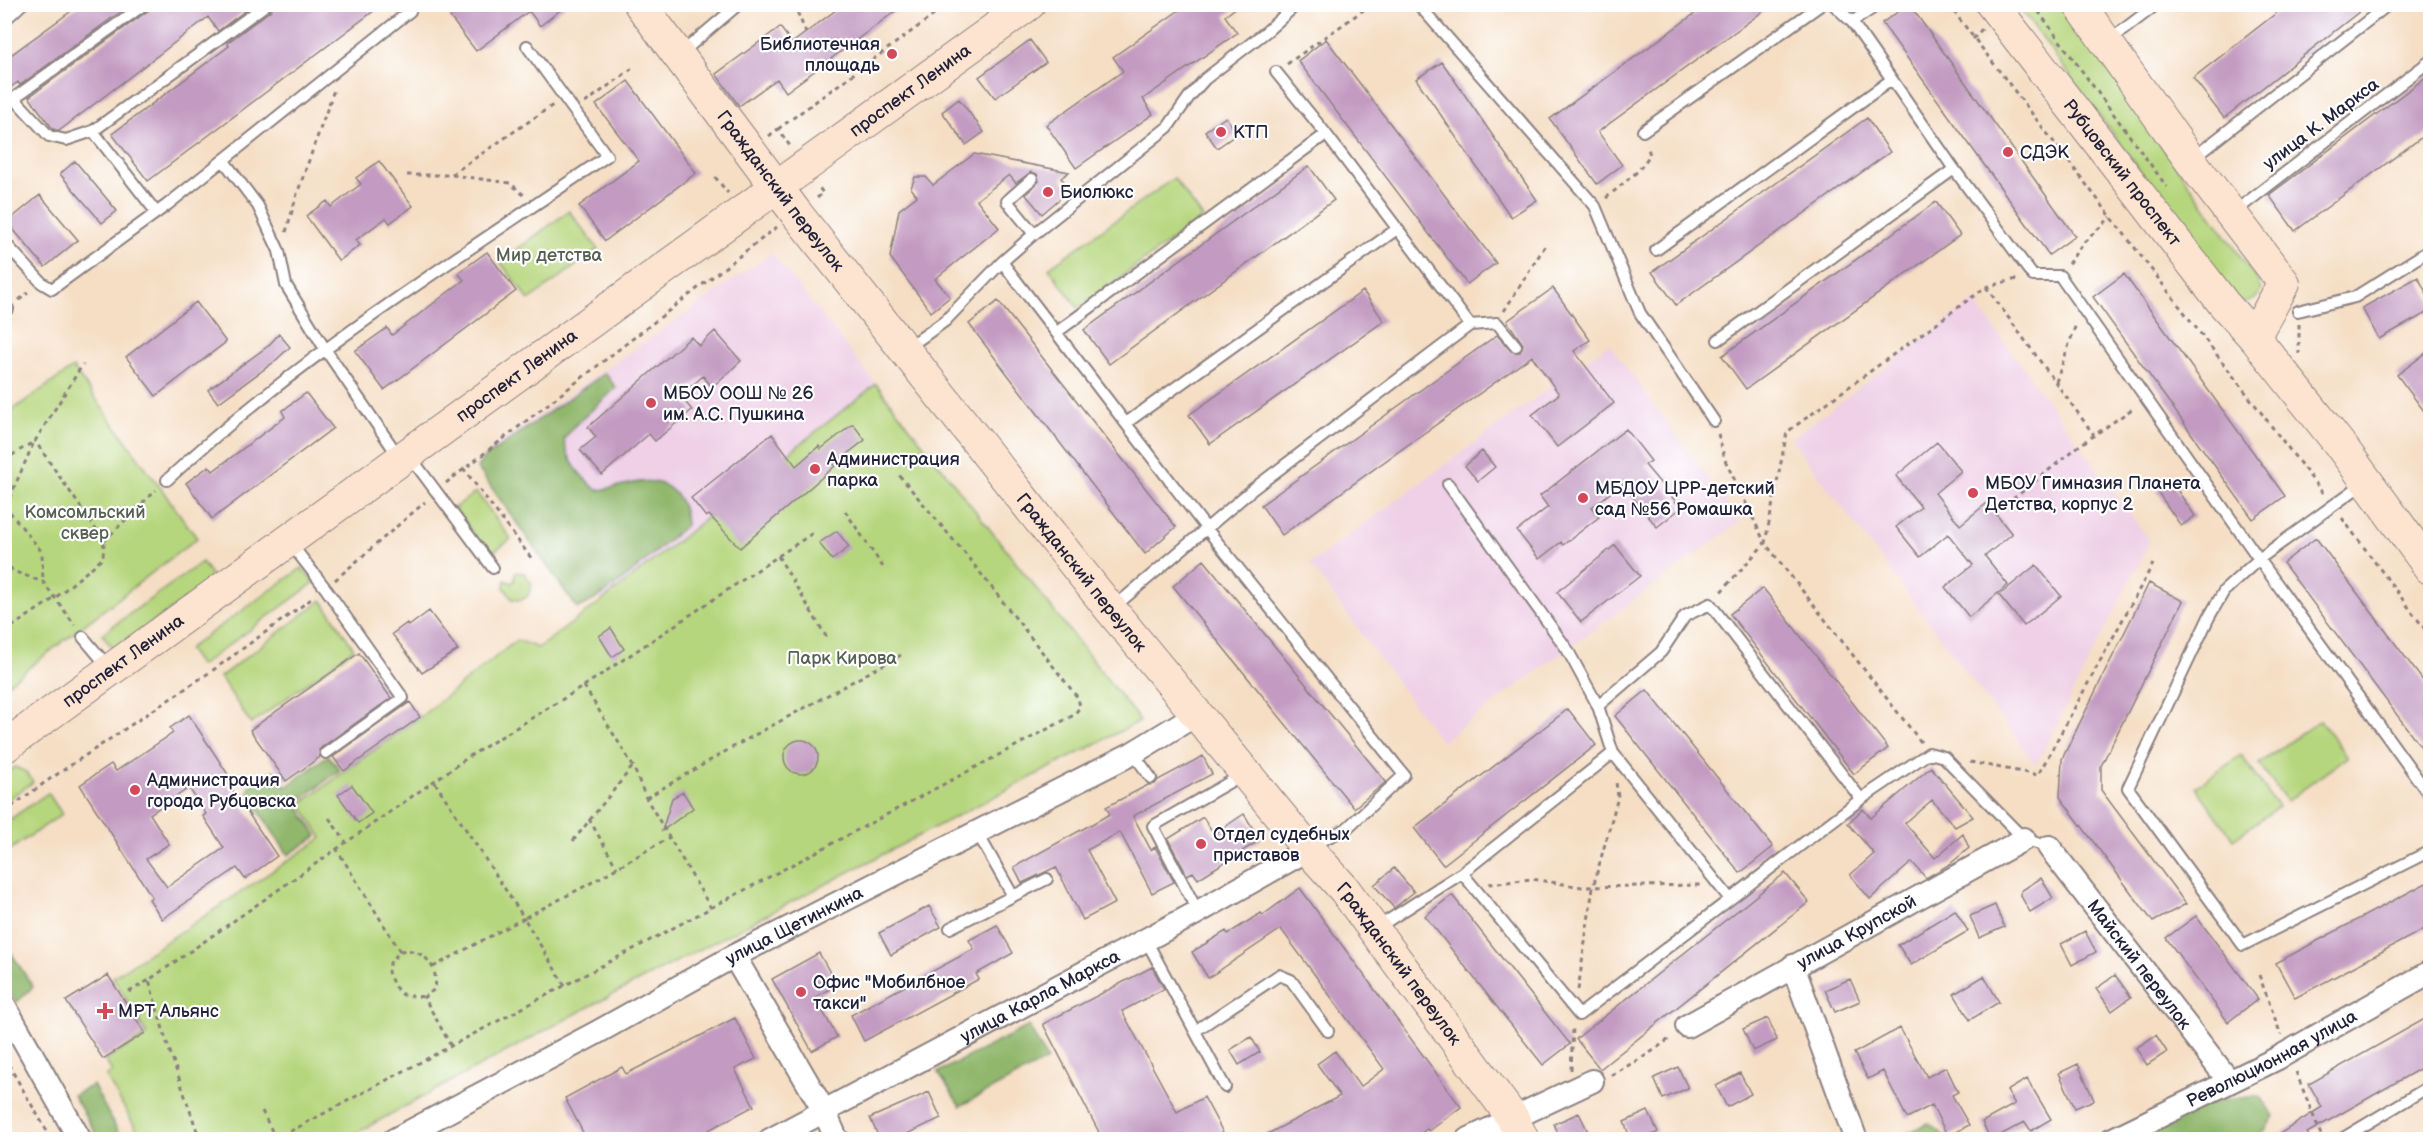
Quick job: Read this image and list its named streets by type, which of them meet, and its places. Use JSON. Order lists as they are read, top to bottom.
{
  "streets": {
    "street": [
      "проспект Ленина",
      "Рубцовский проспект",
      "Гражданский переулок",
      "улица Щетинкина",
      "улица Крупской",
      "Майский переулок",
      "улица Карла Маркса",
      "Революционная улица"
    ],
    "lane": ["улица К. Маркса"]
  },
  "crossings": [
    ["проспект Ленина", "Гражданский переулок"],
    ["Гражданский переулок", "улица Щетинкина"],
    ["Гражданский переулок", "улица Карла Маркса"],
    ["Майский переулок", "Революционная улица"]
  ],
  "parks": ["Мир детства", "Комсомльский сквер", "Парк Кирова"],
  "places": {
    "other": [
      "Библиотечная площадь",
      "КТП",
      "СДЭК",
      "Биолюкс",
      "МБОУ ООШ № 26 им. А.С. Пушкина",
      "Администрация парка",
      "МБОУ Гимназия Планета Детства, корпус 2",
      "МБДОУ ЦРР-детский сад №56 Ромашка",
      "Администрация города Рубцовска",
      "Отдел судебных приставов",
      "Офис \"Мобилбное такси\""
    ],
    "health": ["МРТ Альянс"]
  }
}
